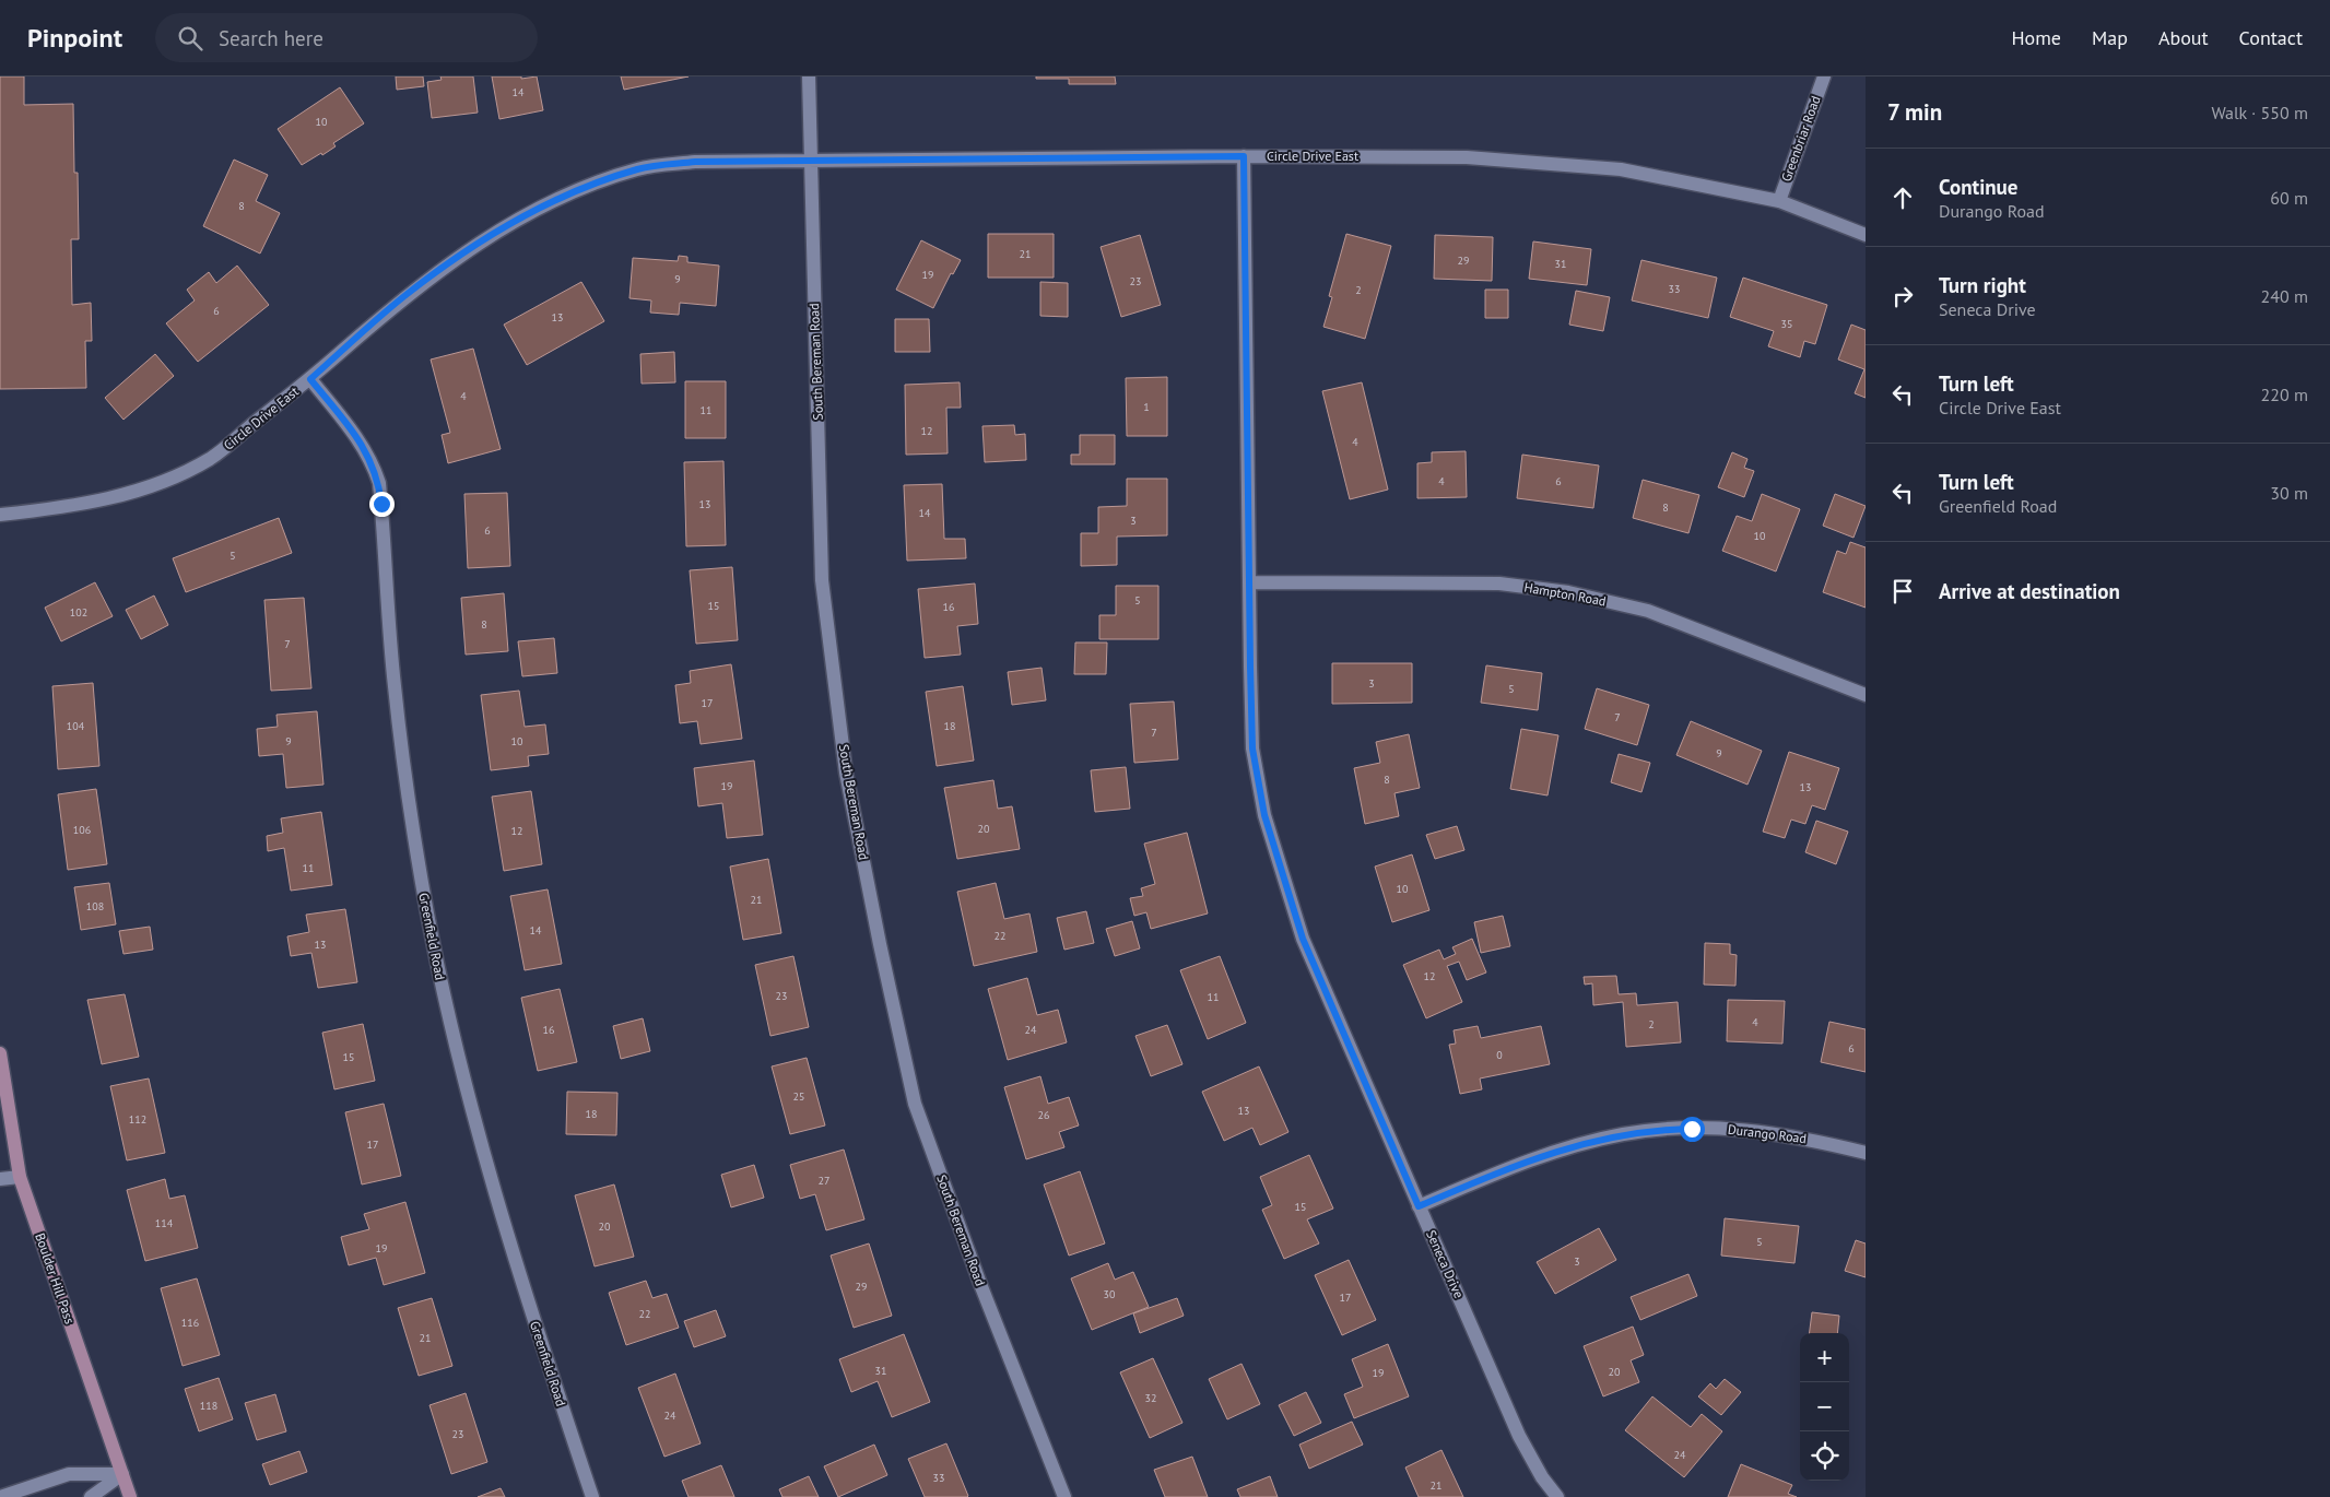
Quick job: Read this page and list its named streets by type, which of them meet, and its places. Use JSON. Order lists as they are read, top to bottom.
{
  "streets": {
    "street": [
      "Greenbriar Road",
      "Circle Drive East",
      "South Bereman Road",
      "Hampton Road",
      "Greenfield Road",
      "Durango Road",
      "Seneca Drive",
      "Boulder Hill Pass"
    ]
  },
  "crossings": [
    ["Greenbriar Road", "Circle Drive East"],
    ["Circle Drive East", "South Bereman Road"],
    ["Circle Drive East", "Greenfield Road"],
    ["Circle Drive East", "Seneca Drive"],
    ["Hampton Road", "Seneca Drive"],
    ["Durango Road", "Seneca Drive"]
  ],
  "house_numbers": [
    "14",
    "10",
    "8",
    "21",
    "29",
    "31",
    "19",
    "9",
    "23",
    "33",
    "2",
    "6",
    "13",
    "35",
    "4",
    "1",
    "11",
    "12",
    "4",
    "4",
    "6",
    "13",
    "8",
    "14",
    "3",
    "6",
    "10",
    "5",
    "5",
    "15",
    "16",
    "102",
    "8",
    "7",
    "3",
    "5",
    "17",
    "7",
    "104",
    "18",
    "7",
    "9",
    "10",
    "9",
    "8",
    "19",
    "13",
    "20",
    "106",
    "12",
    "11",
    "10",
    "21",
    "108",
    "14",
    "22",
    "13",
    "12",
    "23",
    "11",
    "4",
    "2",
    "16",
    "24",
    "6",
    "0",
    "15",
    "25",
    "13",
    "18",
    "26",
    "112",
    "17",
    "27",
    "15",
    "114",
    "20",
    "5",
    "19",
    "3",
    "29",
    "30",
    "17",
    "22",
    "116",
    "21",
    "31",
    "20",
    "19",
    "32",
    "118",
    "24",
    "23",
    "24",
    "33",
    "21"
  ],
  "page": {
    "header": "Pinpoint",
    "search": "Search here",
    "nav": [
      "Home",
      "Map",
      "About",
      "Contact"
    ],
    "heading": ["7 min", "Walk · 550 m"],
    "list": [
      ["Continue", "Durango Road", "60 m"],
      ["Turn right", "Seneca Drive", "240 m"],
      ["Turn left", "Circle Drive East", "220 m"],
      ["Turn left", "Greenfield Road", "30 m"],
      "Arrive at destination"
    ],
    "map_buttons": ["+", "−"]
  }
}
